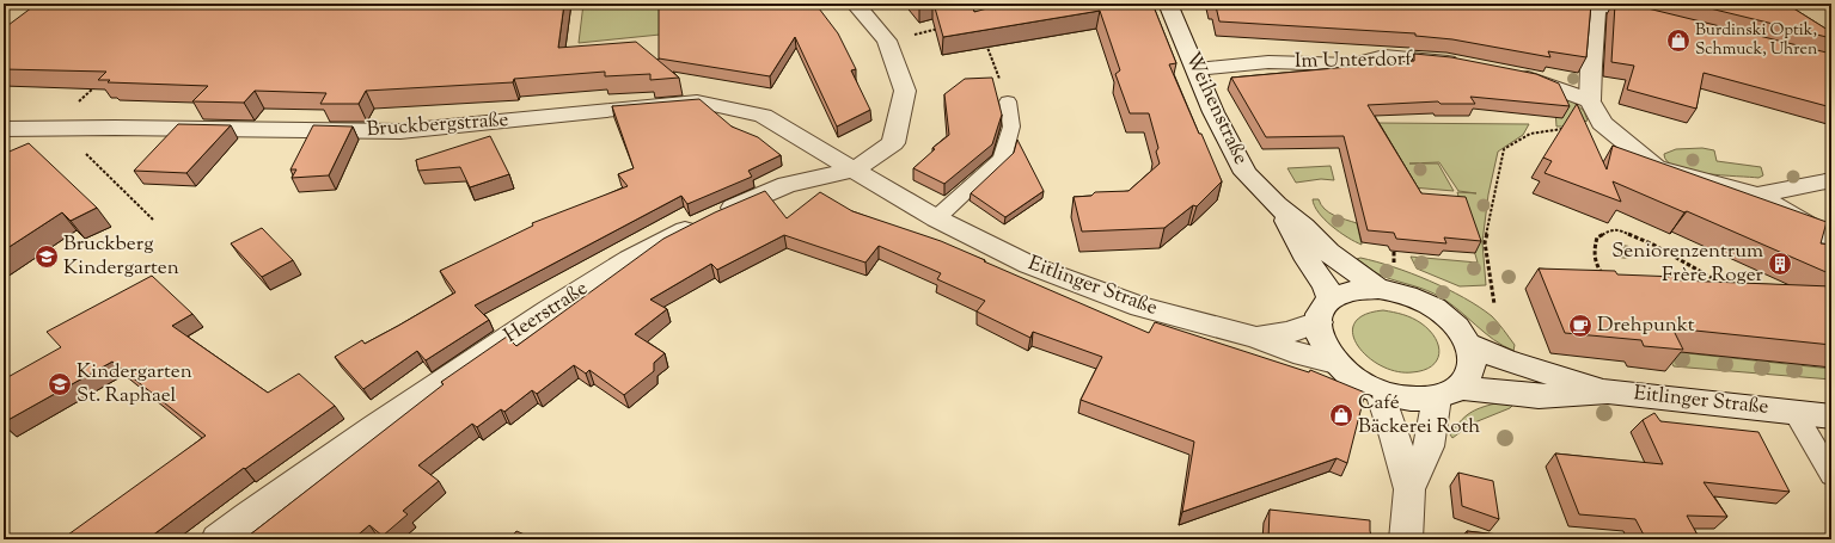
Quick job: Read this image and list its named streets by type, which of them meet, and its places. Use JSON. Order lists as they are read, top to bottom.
{
  "streets": {
    "street": [
      "Im Unterdorf",
      "Weihenstraße",
      "Bruckbergstraße",
      "Eitlinger Straße",
      "Heerstraße"
    ]
  },
  "crossings": [
    ["Im Unterdorf", "Weihenstraße"],
    ["Weihenstraße", "Eitlinger Straße"],
    ["Bruckbergstraße", "Eitlinger Straße"],
    ["Bruckbergstraße", "Heerstraße"],
    ["Eitlinger Straße", "Heerstraße"]
  ],
  "places": {
    "shop": ["Burdinski Optik, Schmuck, Uhren", "Café Bäckerei Roth"],
    "school or university": ["Bruckberg Kindergarten", "Kindergarten St. Raphael"],
    "building": ["Seniorenzentrum Frère Roger"],
    "cafe": ["Drehpunkt"]
  }
}
